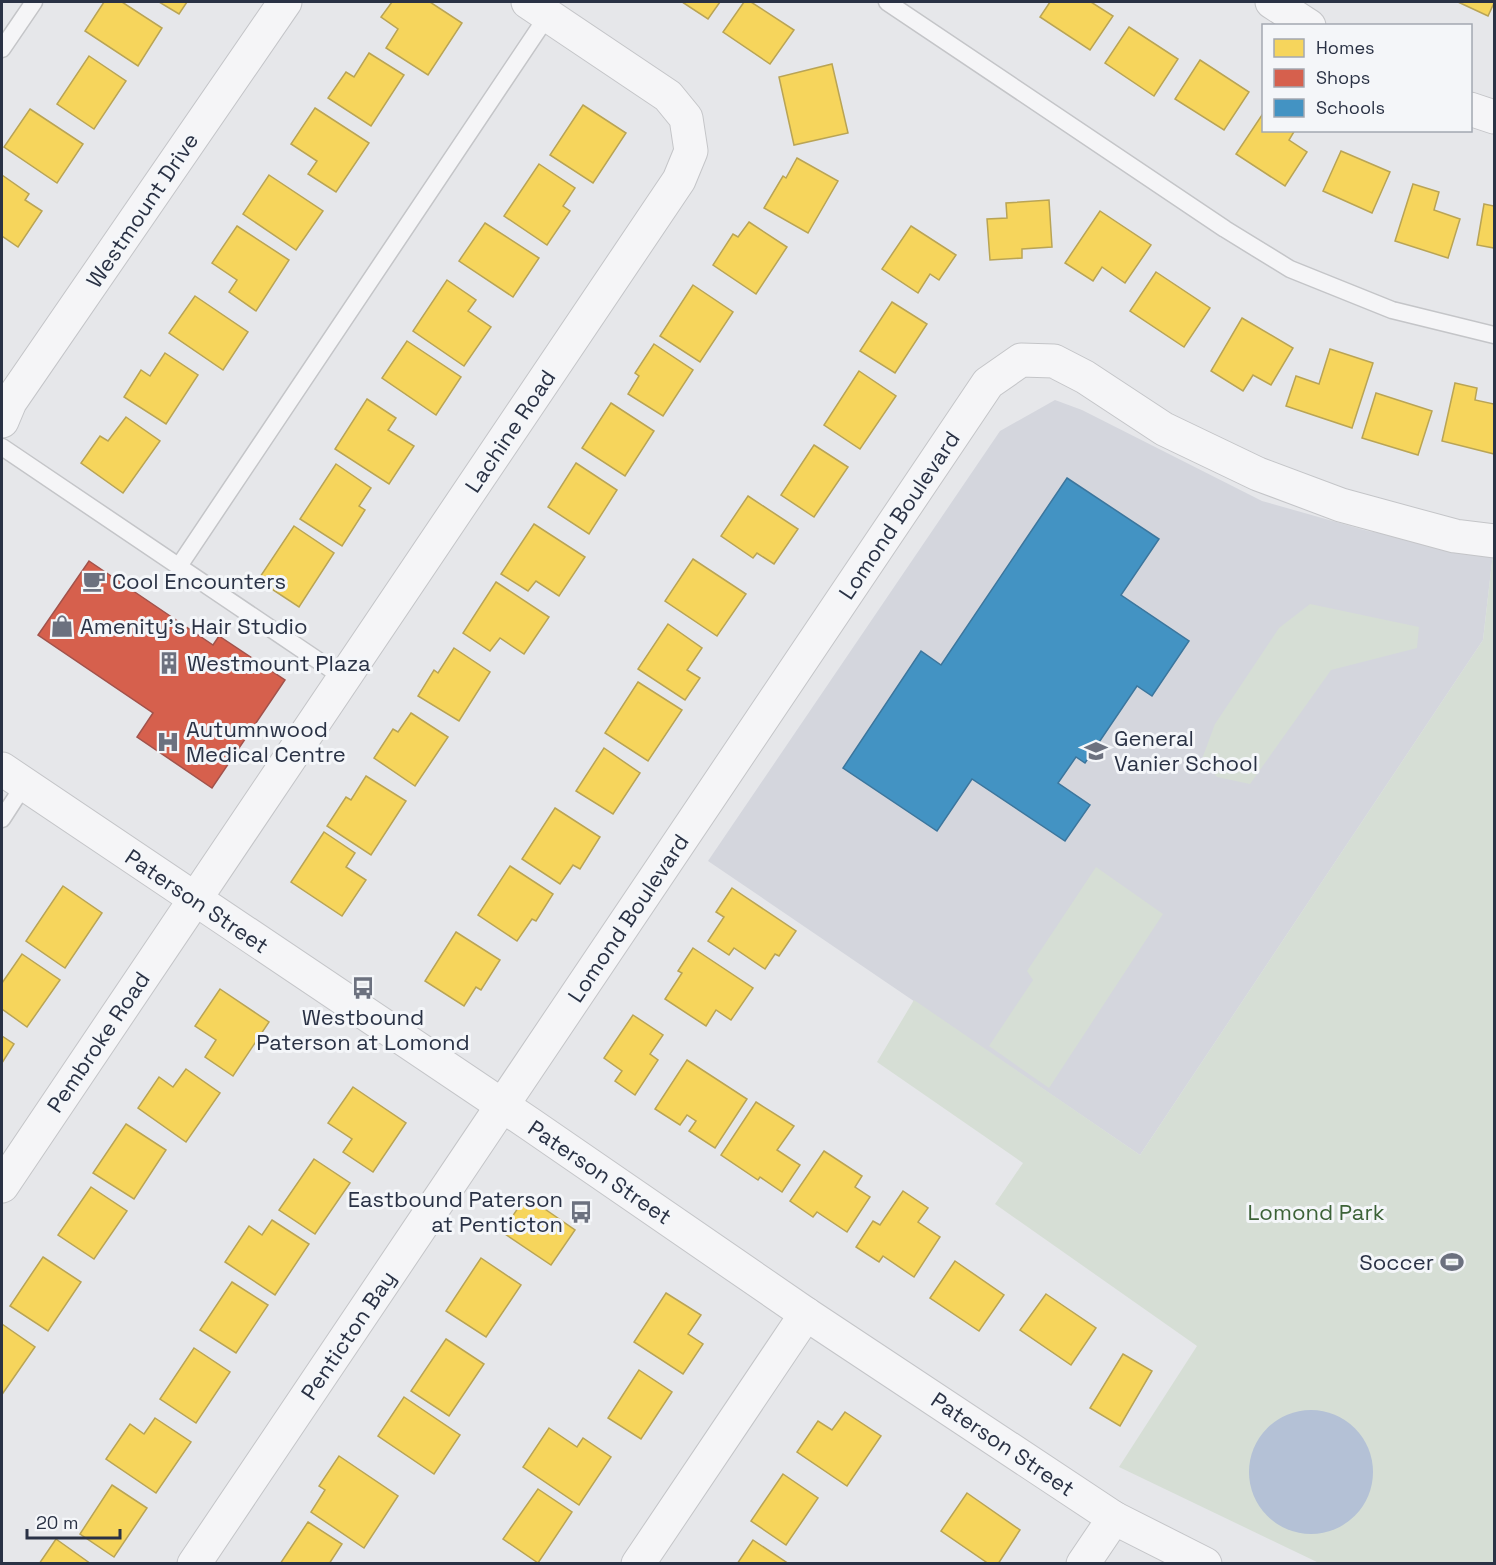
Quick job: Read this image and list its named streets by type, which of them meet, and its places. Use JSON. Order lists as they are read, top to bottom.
{
  "streets": {
    "street": [
      "Westmount Drive",
      "Lachine Road",
      "Lomond Boulevard",
      "Paterson Street",
      "Pembroke Road",
      "Penticton Bay"
    ]
  },
  "crossings": [
    ["Lachine Road", "Paterson Street"],
    ["Lachine Road", "Pembroke Road"],
    ["Lomond Boulevard", "Paterson Street"],
    ["Lomond Boulevard", "Penticton Bay"],
    ["Paterson Street", "Pembroke Road"],
    ["Paterson Street", "Penticton Bay"]
  ],
  "parks": ["Lomond Park"],
  "places": {
    "cafe": ["Cool Encounters"],
    "shop": ["Amenity's Hair Studio"],
    "building": ["Westmount Plaza"],
    "hospital": ["Autumnwood Medical Centre"],
    "school or university": ["General Vanier School"],
    "bus stop": ["Westbound Paterson at Lomond", "Eastbound Paterson at Penticton"],
    "sports": ["Soccer"]
  },
  "legend": ["Homes", "Shops", "Schools"],
  "scale_bar": "20 m"
}
